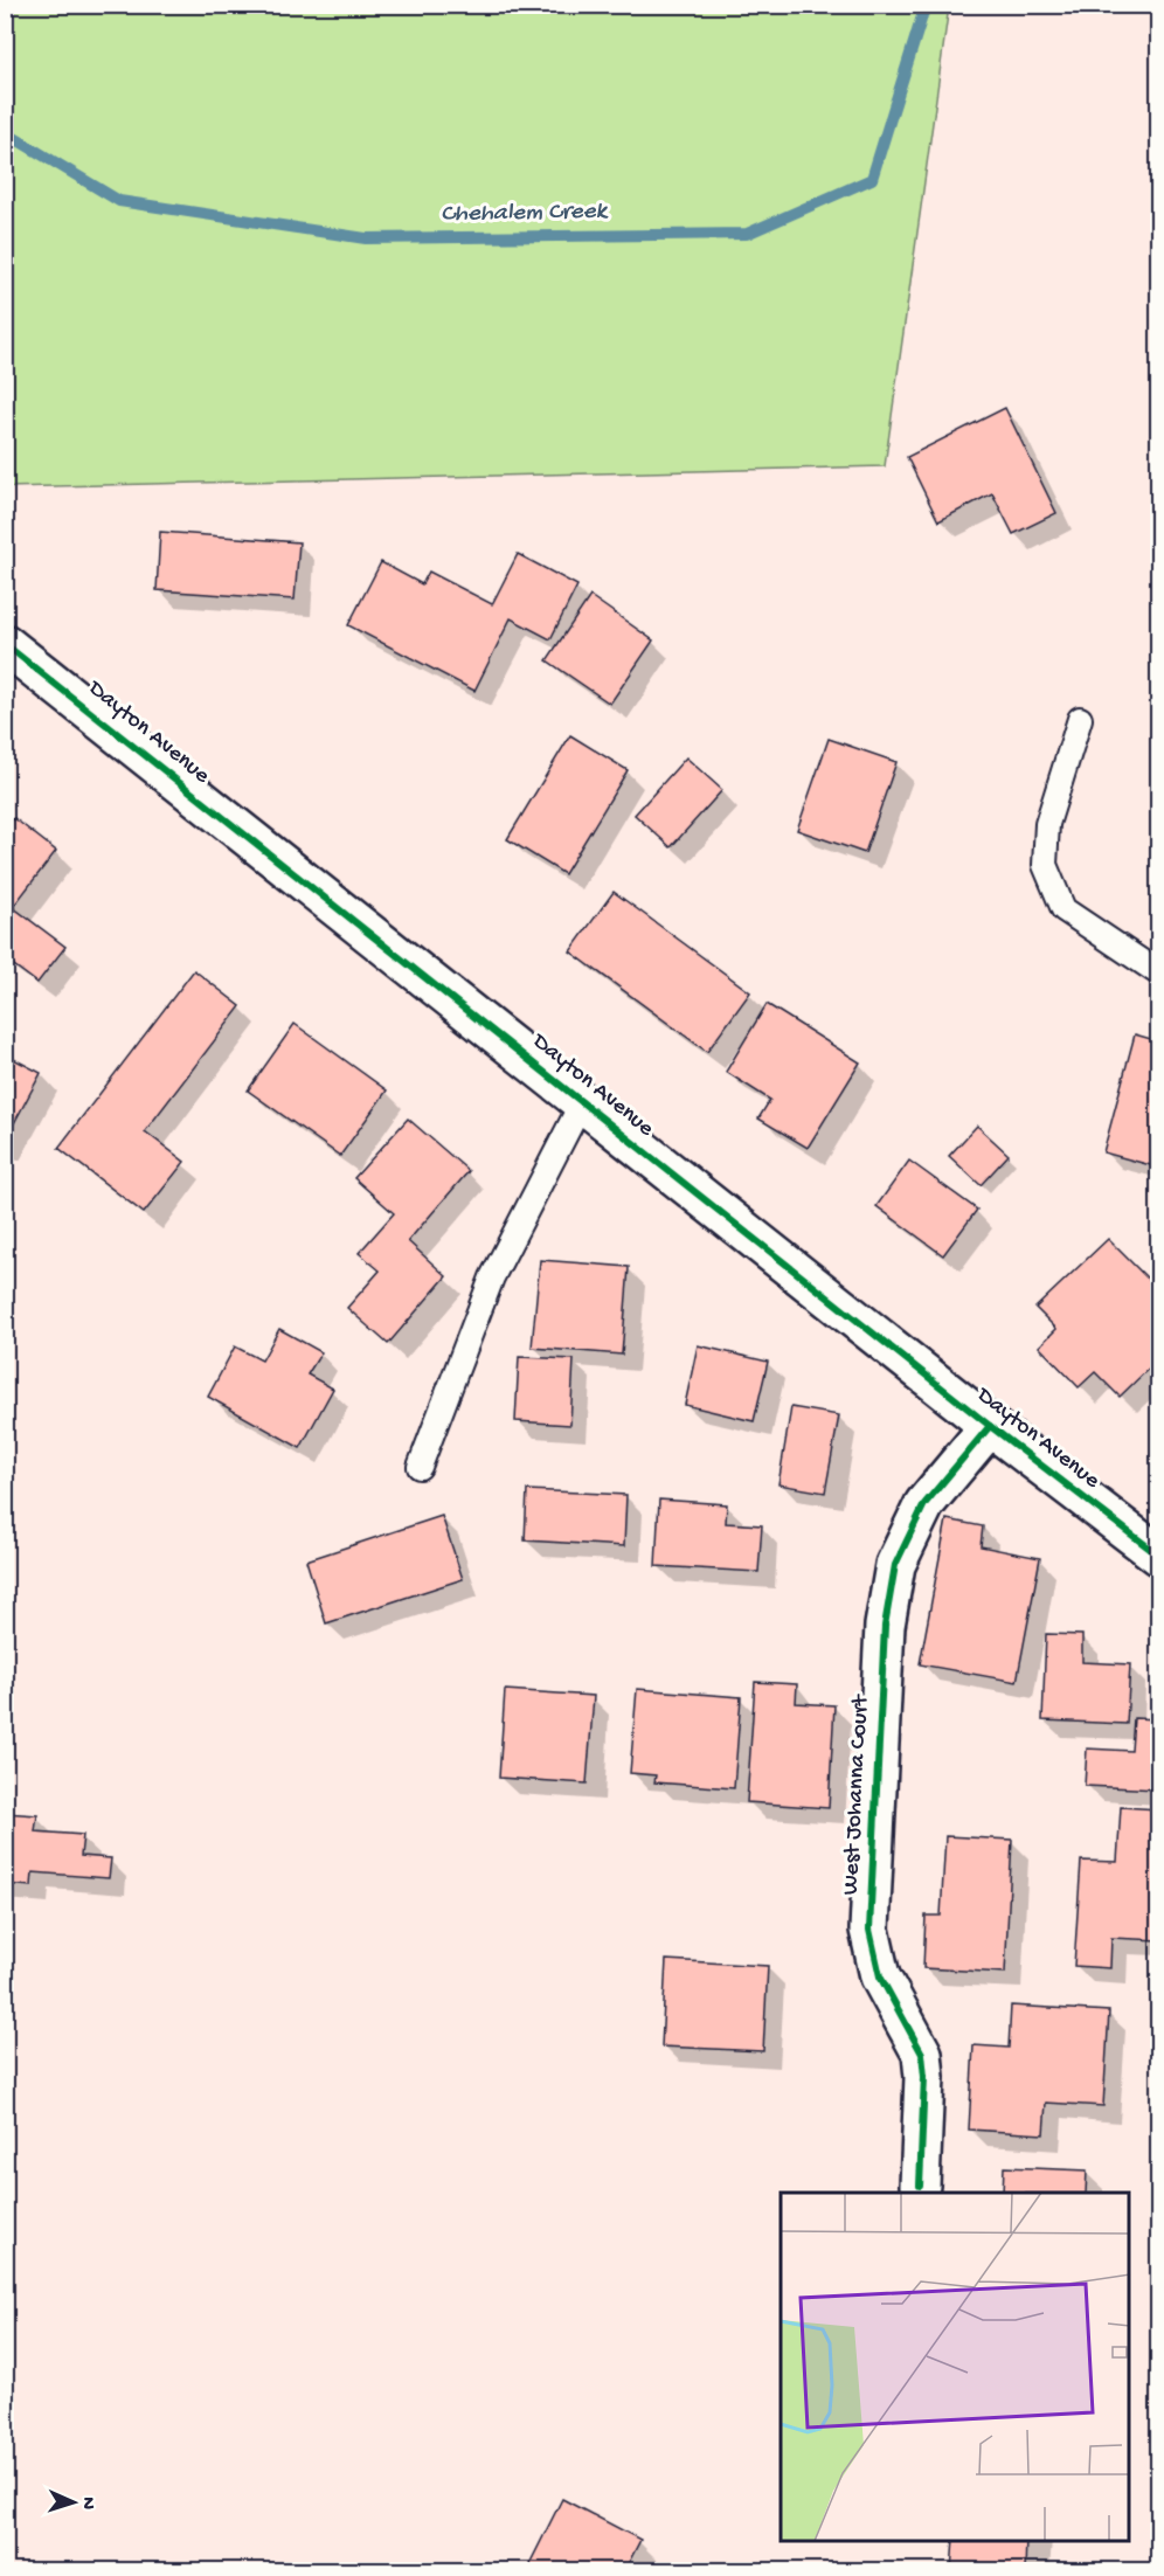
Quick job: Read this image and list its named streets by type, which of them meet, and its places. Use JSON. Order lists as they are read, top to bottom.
{
  "streets": {
    "street": ["Dayton Avenue", "West Johanna Court"]
  },
  "crossings": [
    ["Dayton Avenue", "West Johanna Court"]
  ],
  "water": ["Chehalem Creek"],
  "north": "right"
}
